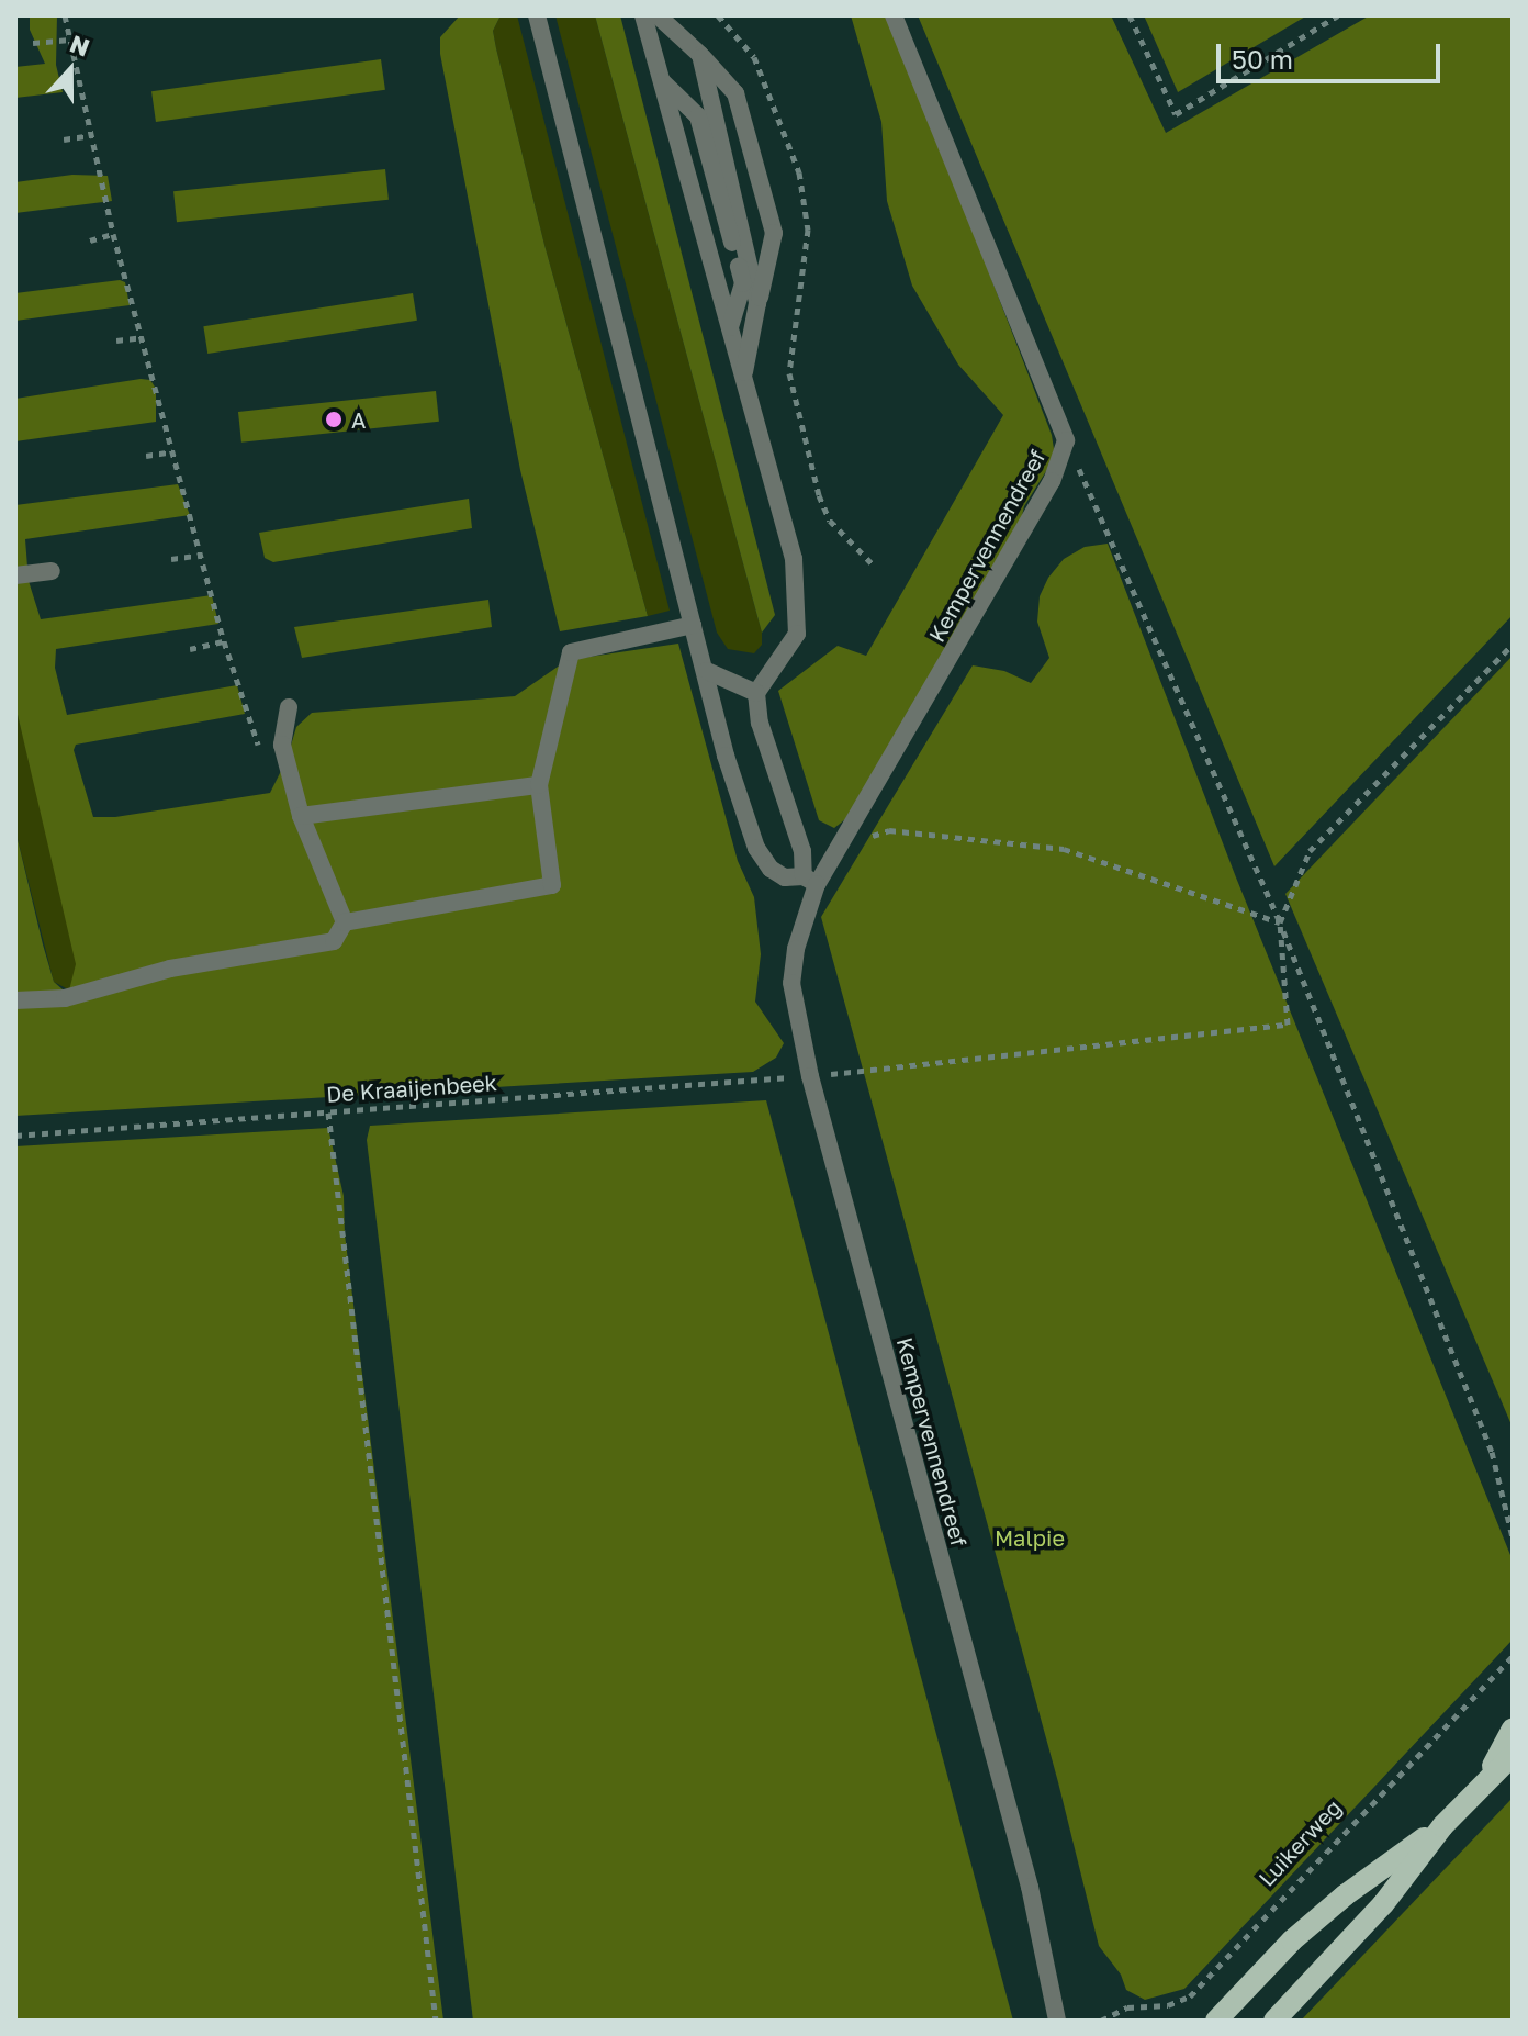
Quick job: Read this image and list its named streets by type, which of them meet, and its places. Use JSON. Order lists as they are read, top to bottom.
{
  "streets": {
    "street": ["Kempervennendreef"],
    "path": ["De Kraaijenbeek", "Luikerweg"]
  },
  "crossings": [
    ["Kempervennendreef", "De Kraaijenbeek"]
  ],
  "parks": ["Malpie"],
  "places": ["A"],
  "scale_bar": "50 m",
  "north": "top"
}
